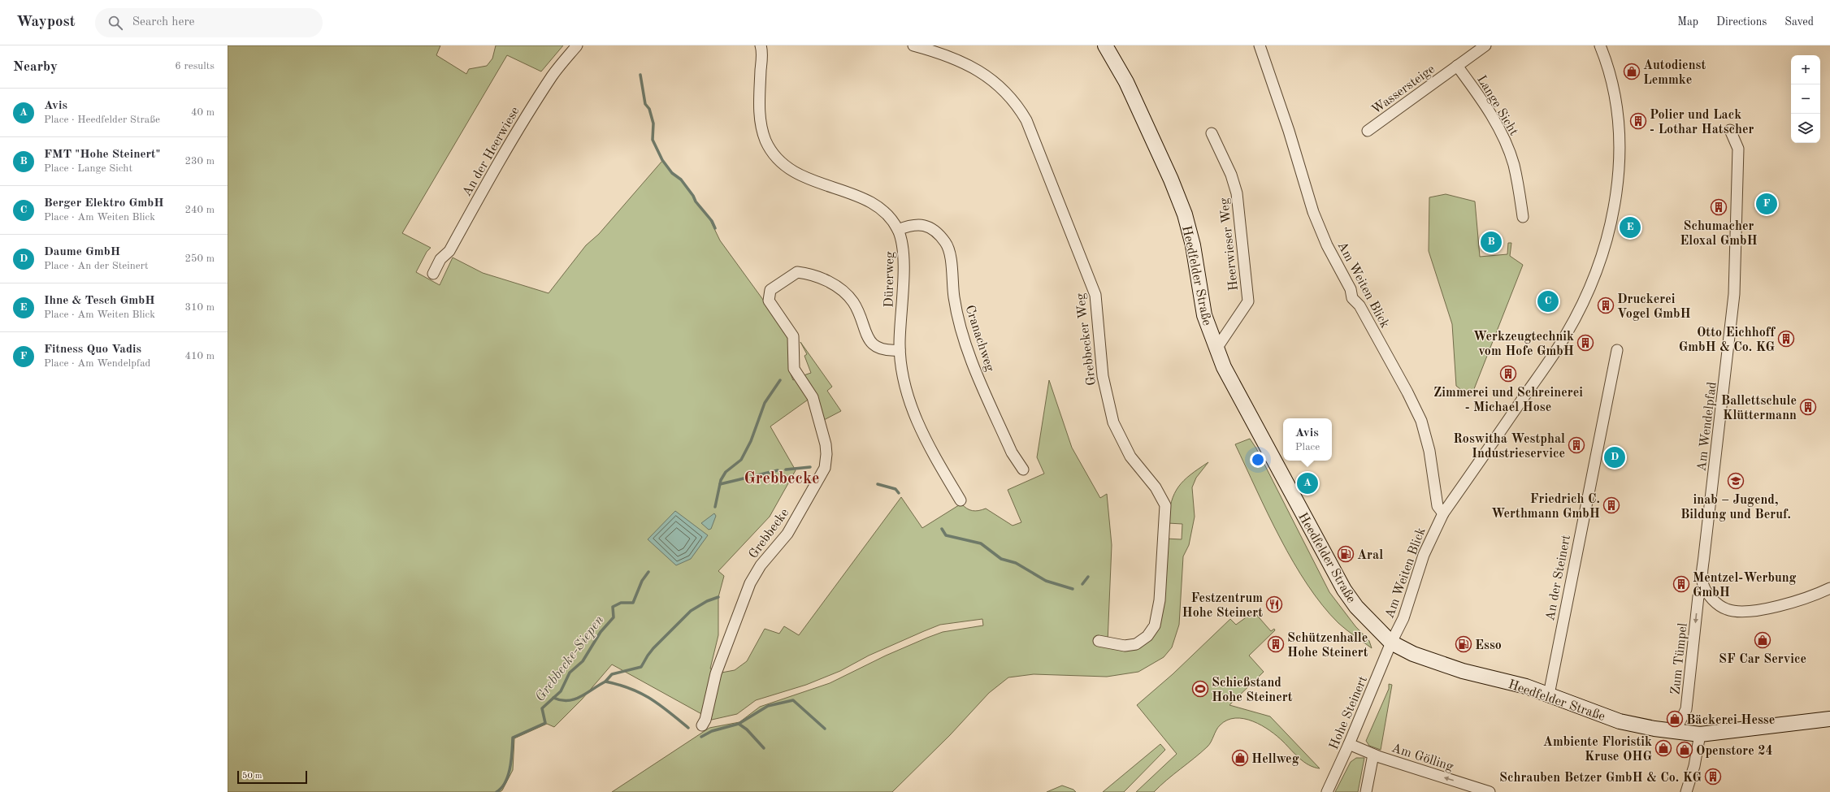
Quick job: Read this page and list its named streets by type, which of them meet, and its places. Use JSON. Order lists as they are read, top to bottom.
{
  "streets": {
    "main road": ["Heedfelder Straße"],
    "street": [
      "Wassersteige",
      "Lange Sicht",
      "An der Heerwiese",
      "Heerwieser Weg",
      "Dürerweg",
      "Am Weiten Blick",
      "Cranachweg",
      "Grebbecker Weg",
      "Am Wendelpfad",
      "Grebbecke",
      "An der Steinert",
      "Zum Tümpel",
      "Hohe Steinert",
      "Am Gölling"
    ]
  },
  "crossings": [
    ["Wassersteige", "Lange Sicht"],
    ["Heerwieser Weg", "Heedfelder Straße"],
    ["Heedfelder Straße", "Am Weiten Blick"],
    ["Heedfelder Straße", "An der Steinert"],
    ["Heedfelder Straße", "Zum Tümpel"],
    ["Heedfelder Straße", "Hohe Steinert"],
    ["Dürerweg", "Cranachweg"],
    ["Dürerweg", "Grebbecke"],
    ["Am Weiten Blick", "Hohe Steinert"],
    ["Am Wendelpfad", "Zum Tümpel"],
    ["Hohe Steinert", "Am Gölling"]
  ],
  "one_way": ["Zum Tümpel", "Am Gölling"],
  "districts": ["Grebbecke"],
  "water": ["Grebbecke-Siepen"],
  "places": {
    "shop": [
      "Autodienst Lemmke",
      "SF Car Service",
      "Bäckerei Hesse",
      "Ambiente Floristik Kruse OHG",
      "Openstore 24",
      "Hellweg"
    ],
    "building": [
      "Polier und Lack - Lothar Hatscher",
      "Schumacher Eloxal GmbH",
      "Druckerei Vogel GmbH",
      "Otto Eichhoff GmbH & Co. KG",
      "Werkzeugtechnik vom Hofe GmbH",
      "Zimmerei und Schreinerei - Michael Hose",
      "Ballettschule Klüttermann",
      "Roswitha Westphal Industrieservice",
      "Friedrich C. Werthmann GmbH",
      "Mentzel-Werbung GmbH",
      "Schützenhalle Hohe Steinert",
      "Schrauben Betzer GmbH & Co. KG"
    ],
    "school or university": ["inab – Jugend, Bildung und Beruf."],
    "fuel station": ["Aral", "Esso"],
    "restaurant": ["Festzentrum Hohe Steinert"],
    "sports": ["Schießstand Hohe Steinert"]
  },
  "scale_bar": "50 m",
  "page": {
    "header": "Waypost",
    "search": "Search here",
    "nav": ["Map", "Directions", "Saved"],
    "heading": ["Nearby", "6 results"],
    "map_buttons": ["+", "−"],
    "list": [
      {
        "mark": "A",
        "name": "Avis",
        "note": "Place · Heedfelder Straße",
        "value": "40 m"
      },
      {
        "mark": "B",
        "name": "FMT \"Hohe Steinert\"",
        "note": "Place · Lange Sicht",
        "value": "230 m"
      },
      {
        "mark": "C",
        "name": "Berger Elektro GmbH",
        "note": "Place · Am Weiten Blick",
        "value": "240 m"
      },
      {
        "mark": "D",
        "name": "Daume GmbH",
        "note": "Place · An der Steinert",
        "value": "250 m"
      },
      {
        "mark": "E",
        "name": "Ihne & Tesch GmbH",
        "note": "Place · Am Weiten Blick",
        "value": "310 m"
      },
      {
        "mark": "F",
        "name": "Fitness Quo Vadis",
        "note": "Place · Am Wendelpfad",
        "value": "410 m"
      }
    ],
    "pins": [
      "F",
      "E",
      "B",
      "C",
      "D",
      "A"
    ],
    "popup": ["Avis", "Place"],
    "scale": "50 m"
  }
}
